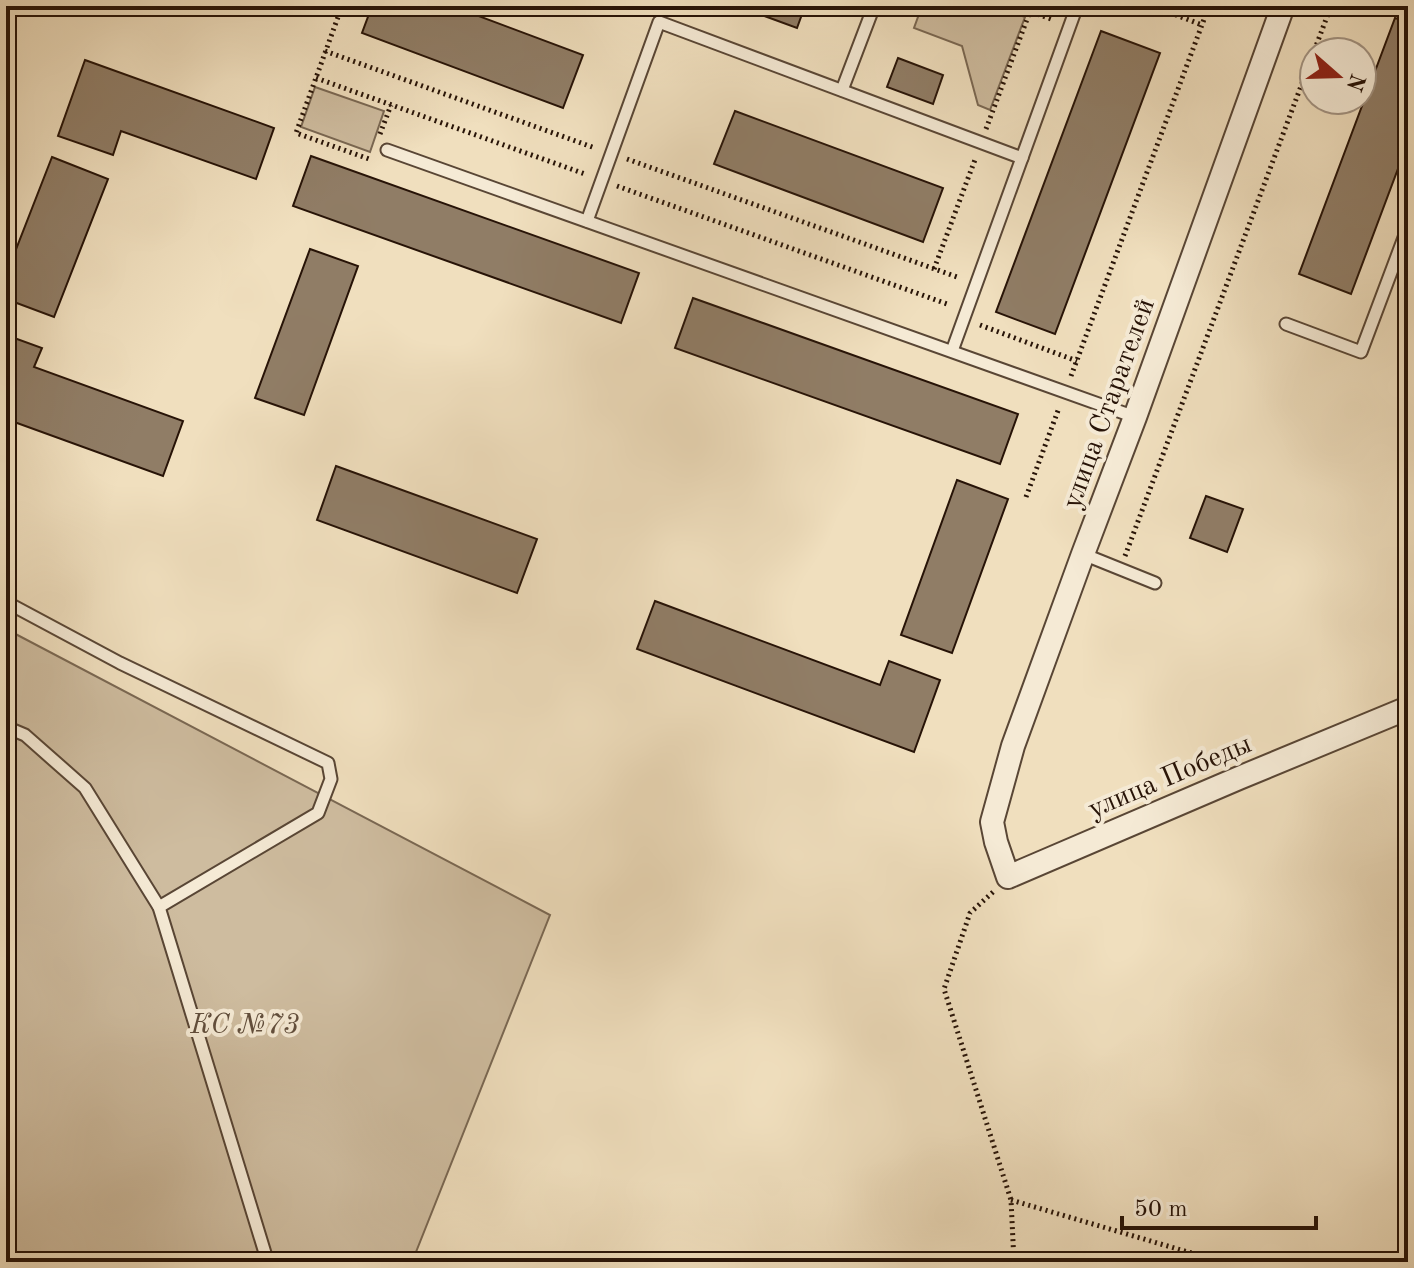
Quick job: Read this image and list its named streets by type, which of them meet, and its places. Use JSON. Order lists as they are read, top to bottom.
{
  "streets": {
    "street": ["улица Старателей", "улица Победы"]
  },
  "crossings": [
    ["улица Старателей", "улица Победы"]
  ],
  "parks": ["КС №73"],
  "scale_bar": "50 m",
  "north": "right"
}
